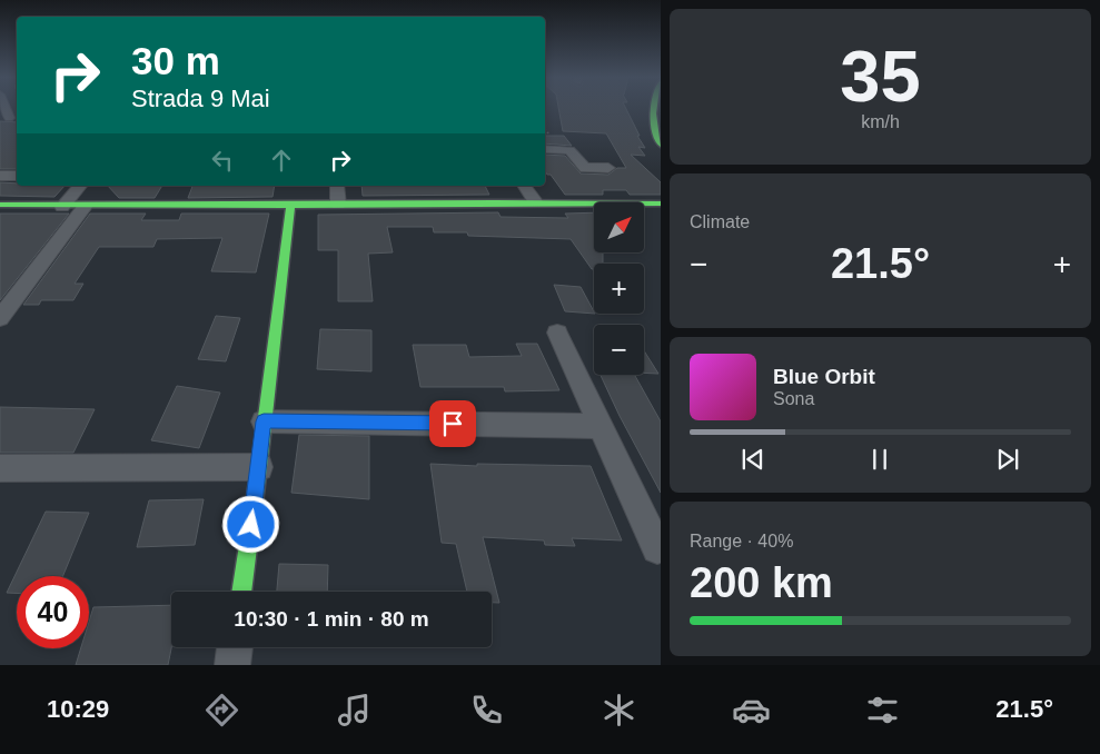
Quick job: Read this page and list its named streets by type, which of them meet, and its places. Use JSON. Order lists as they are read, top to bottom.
{
  "north": "top right",
  "page": {
    "tile": [
      ["35", "km/h"],
      "Climate",
      ["Range · 40%", "200 km"]
    ],
    "turn": ["30 m", "Strada 9 Mai"],
    "map_buttons": ["+", "−"],
    "heat": ["−", "21.5°", "+"],
    "song": ["Blue Orbit", "Sona"],
    "limit": "40",
    "trip": "10:30 · 1 min · 80 m",
    "tabs": ["10:29", "21.5°"]
  }
}
